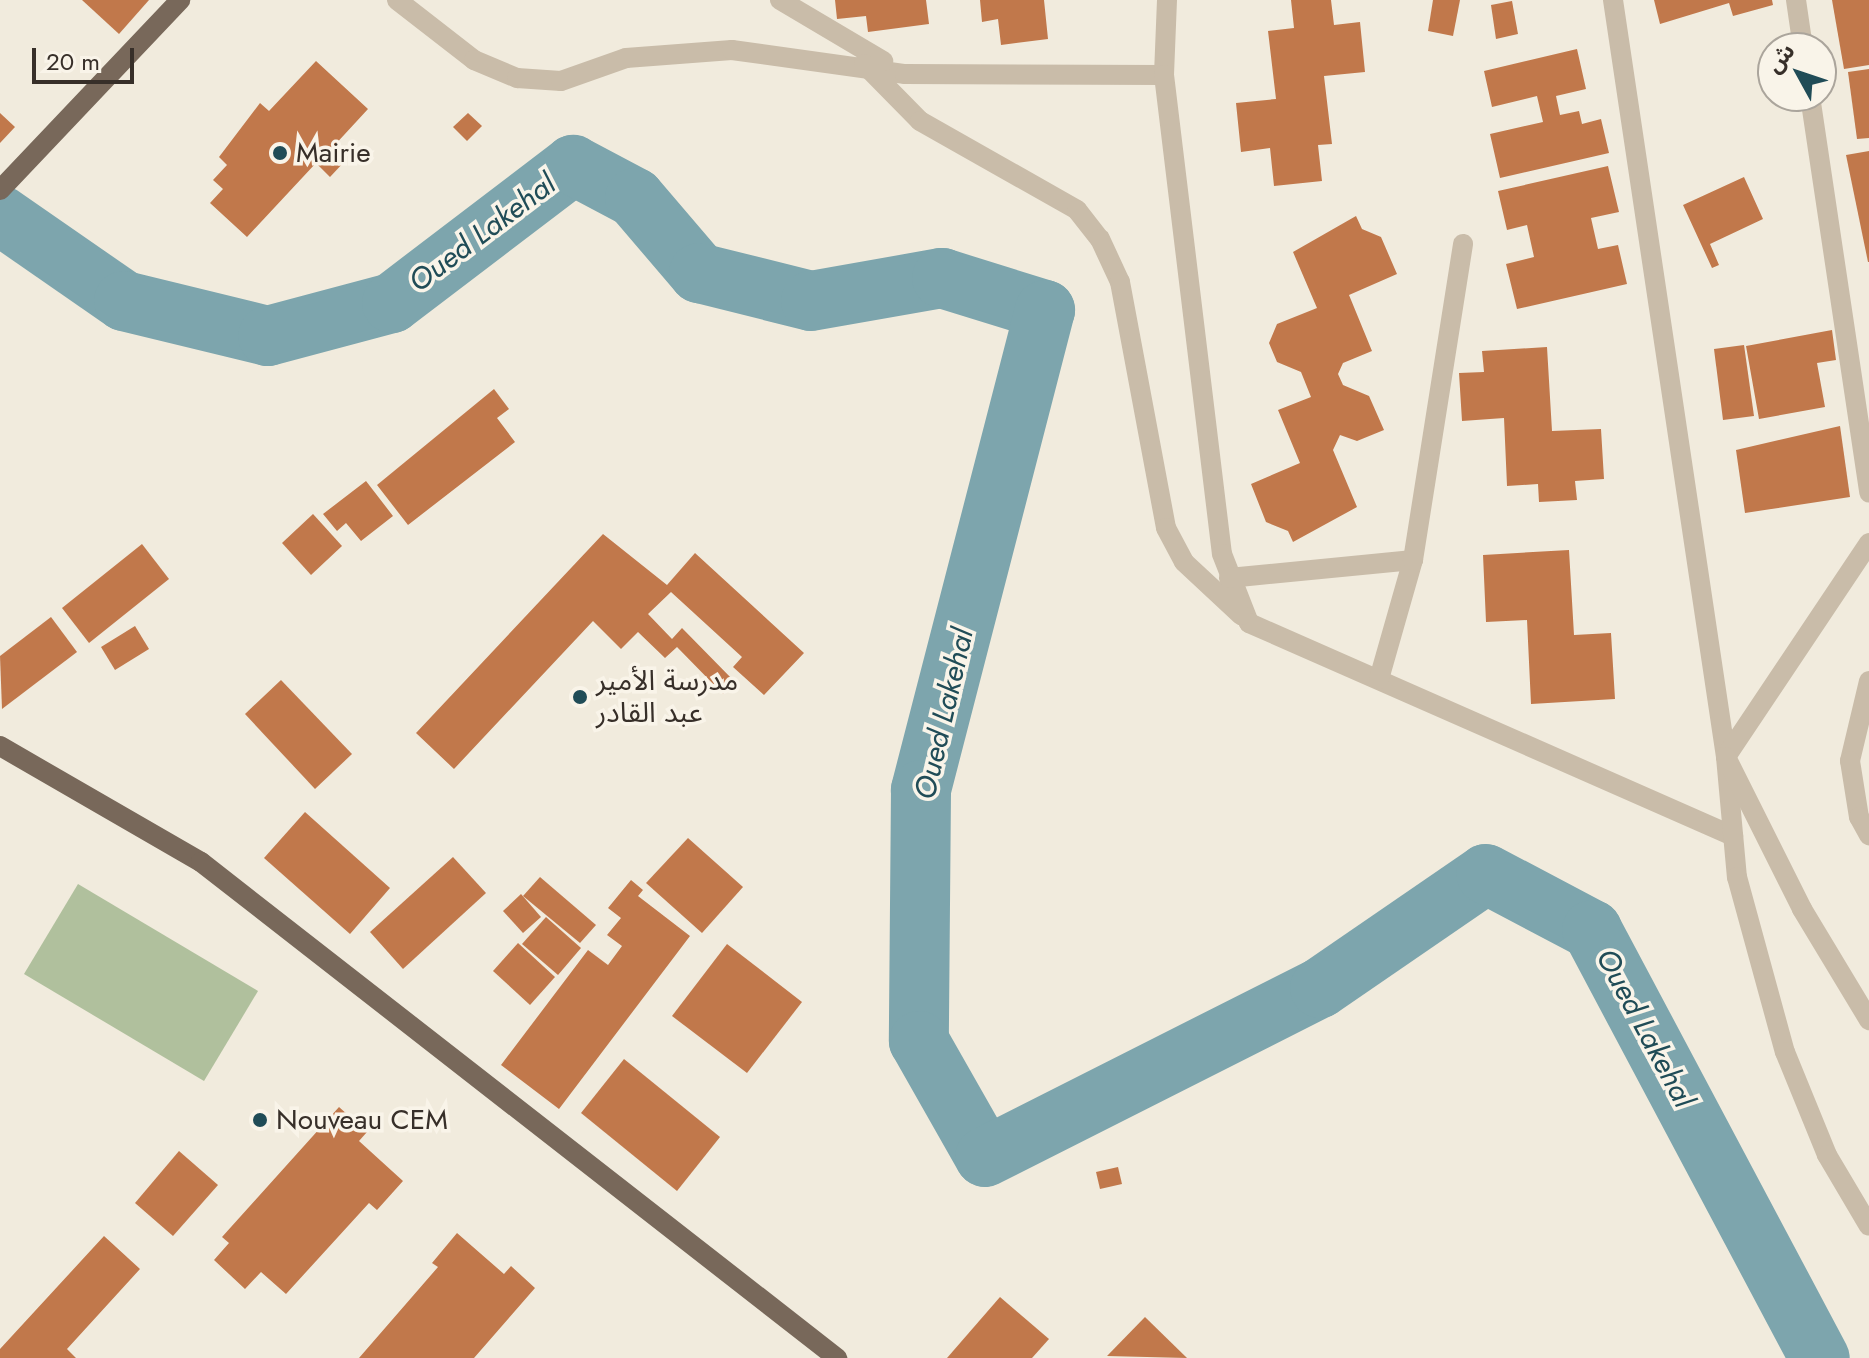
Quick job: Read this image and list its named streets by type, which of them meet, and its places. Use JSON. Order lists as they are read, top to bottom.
{
  "water": ["Oued Lakehal"],
  "places": ["Mairie", "مدرسة الأمير عبد القادر", "Nouveau CEM"],
  "scale_bar": "20 m",
  "north": "top left"
}
